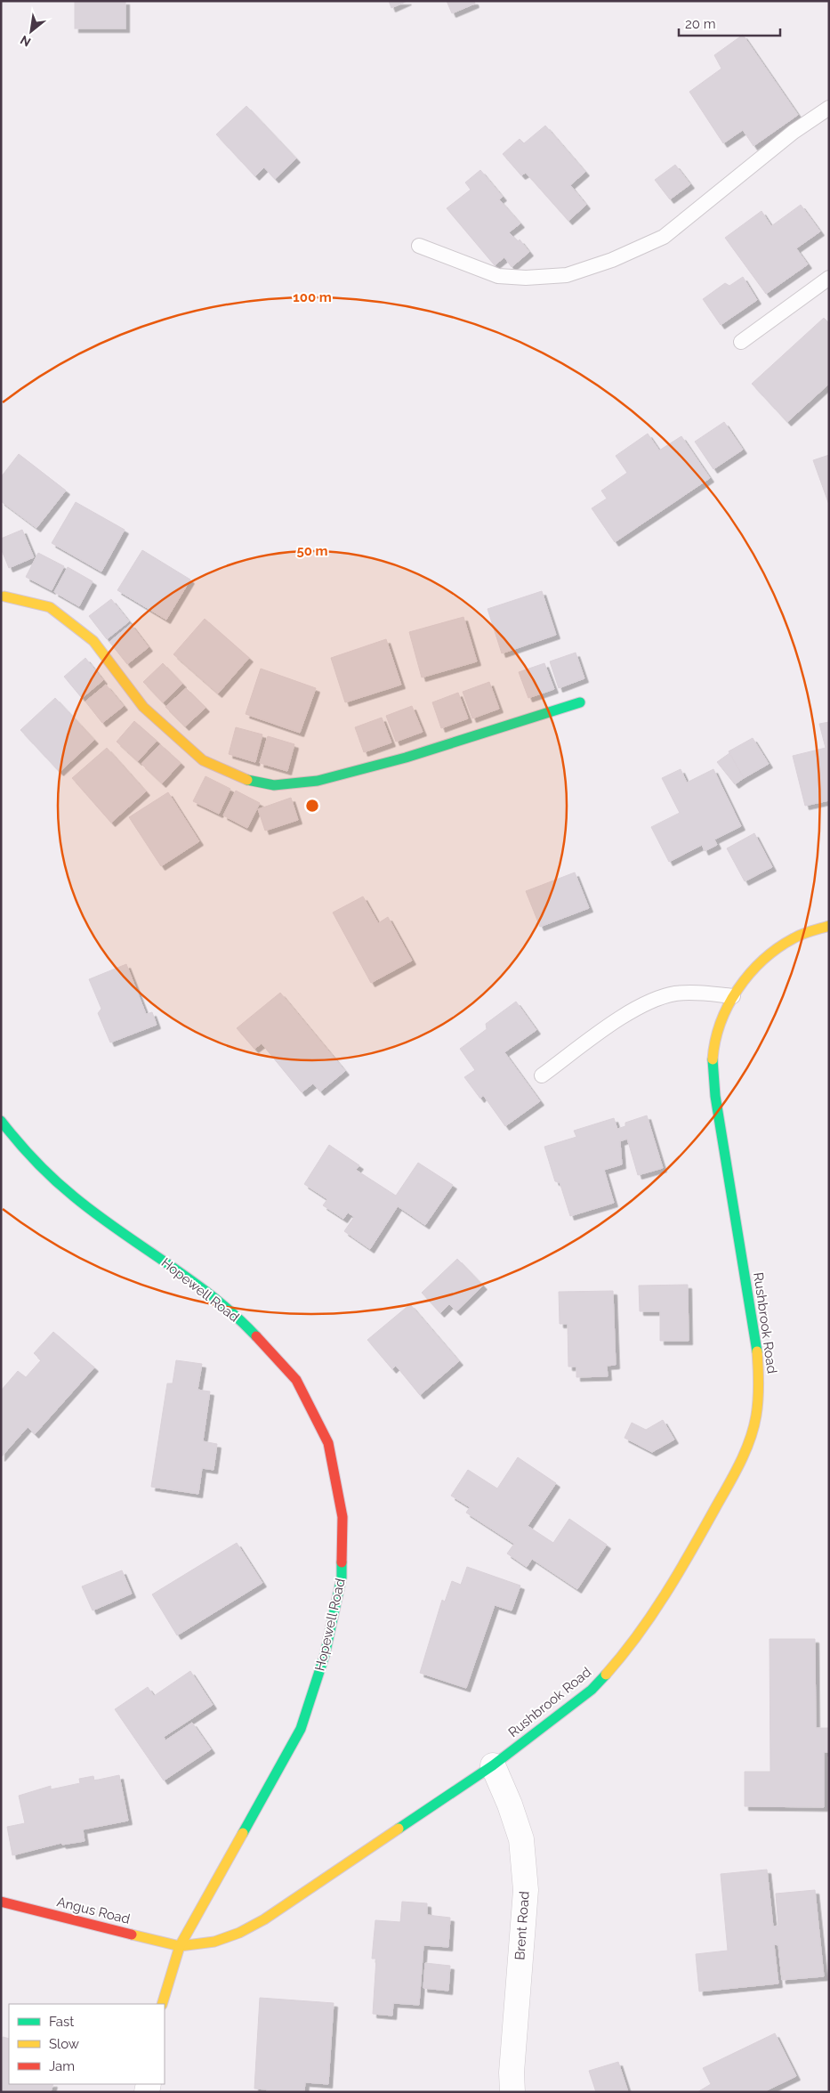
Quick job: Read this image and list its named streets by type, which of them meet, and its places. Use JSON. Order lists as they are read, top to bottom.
{
  "streets": {
    "street": [
      "Hopewell Road",
      "Rushbrook Road",
      "Angus Road",
      "Brent Road"
    ]
  },
  "crossings": [
    ["Hopewell Road", "Angus Road"],
    ["Rushbrook Road", "Brent Road"]
  ],
  "legend": ["Fast", "Slow", "Jam"],
  "scale_bar": "20 m",
  "north": "bottom left",
  "rings": ["100 m", "50 m"]
}
